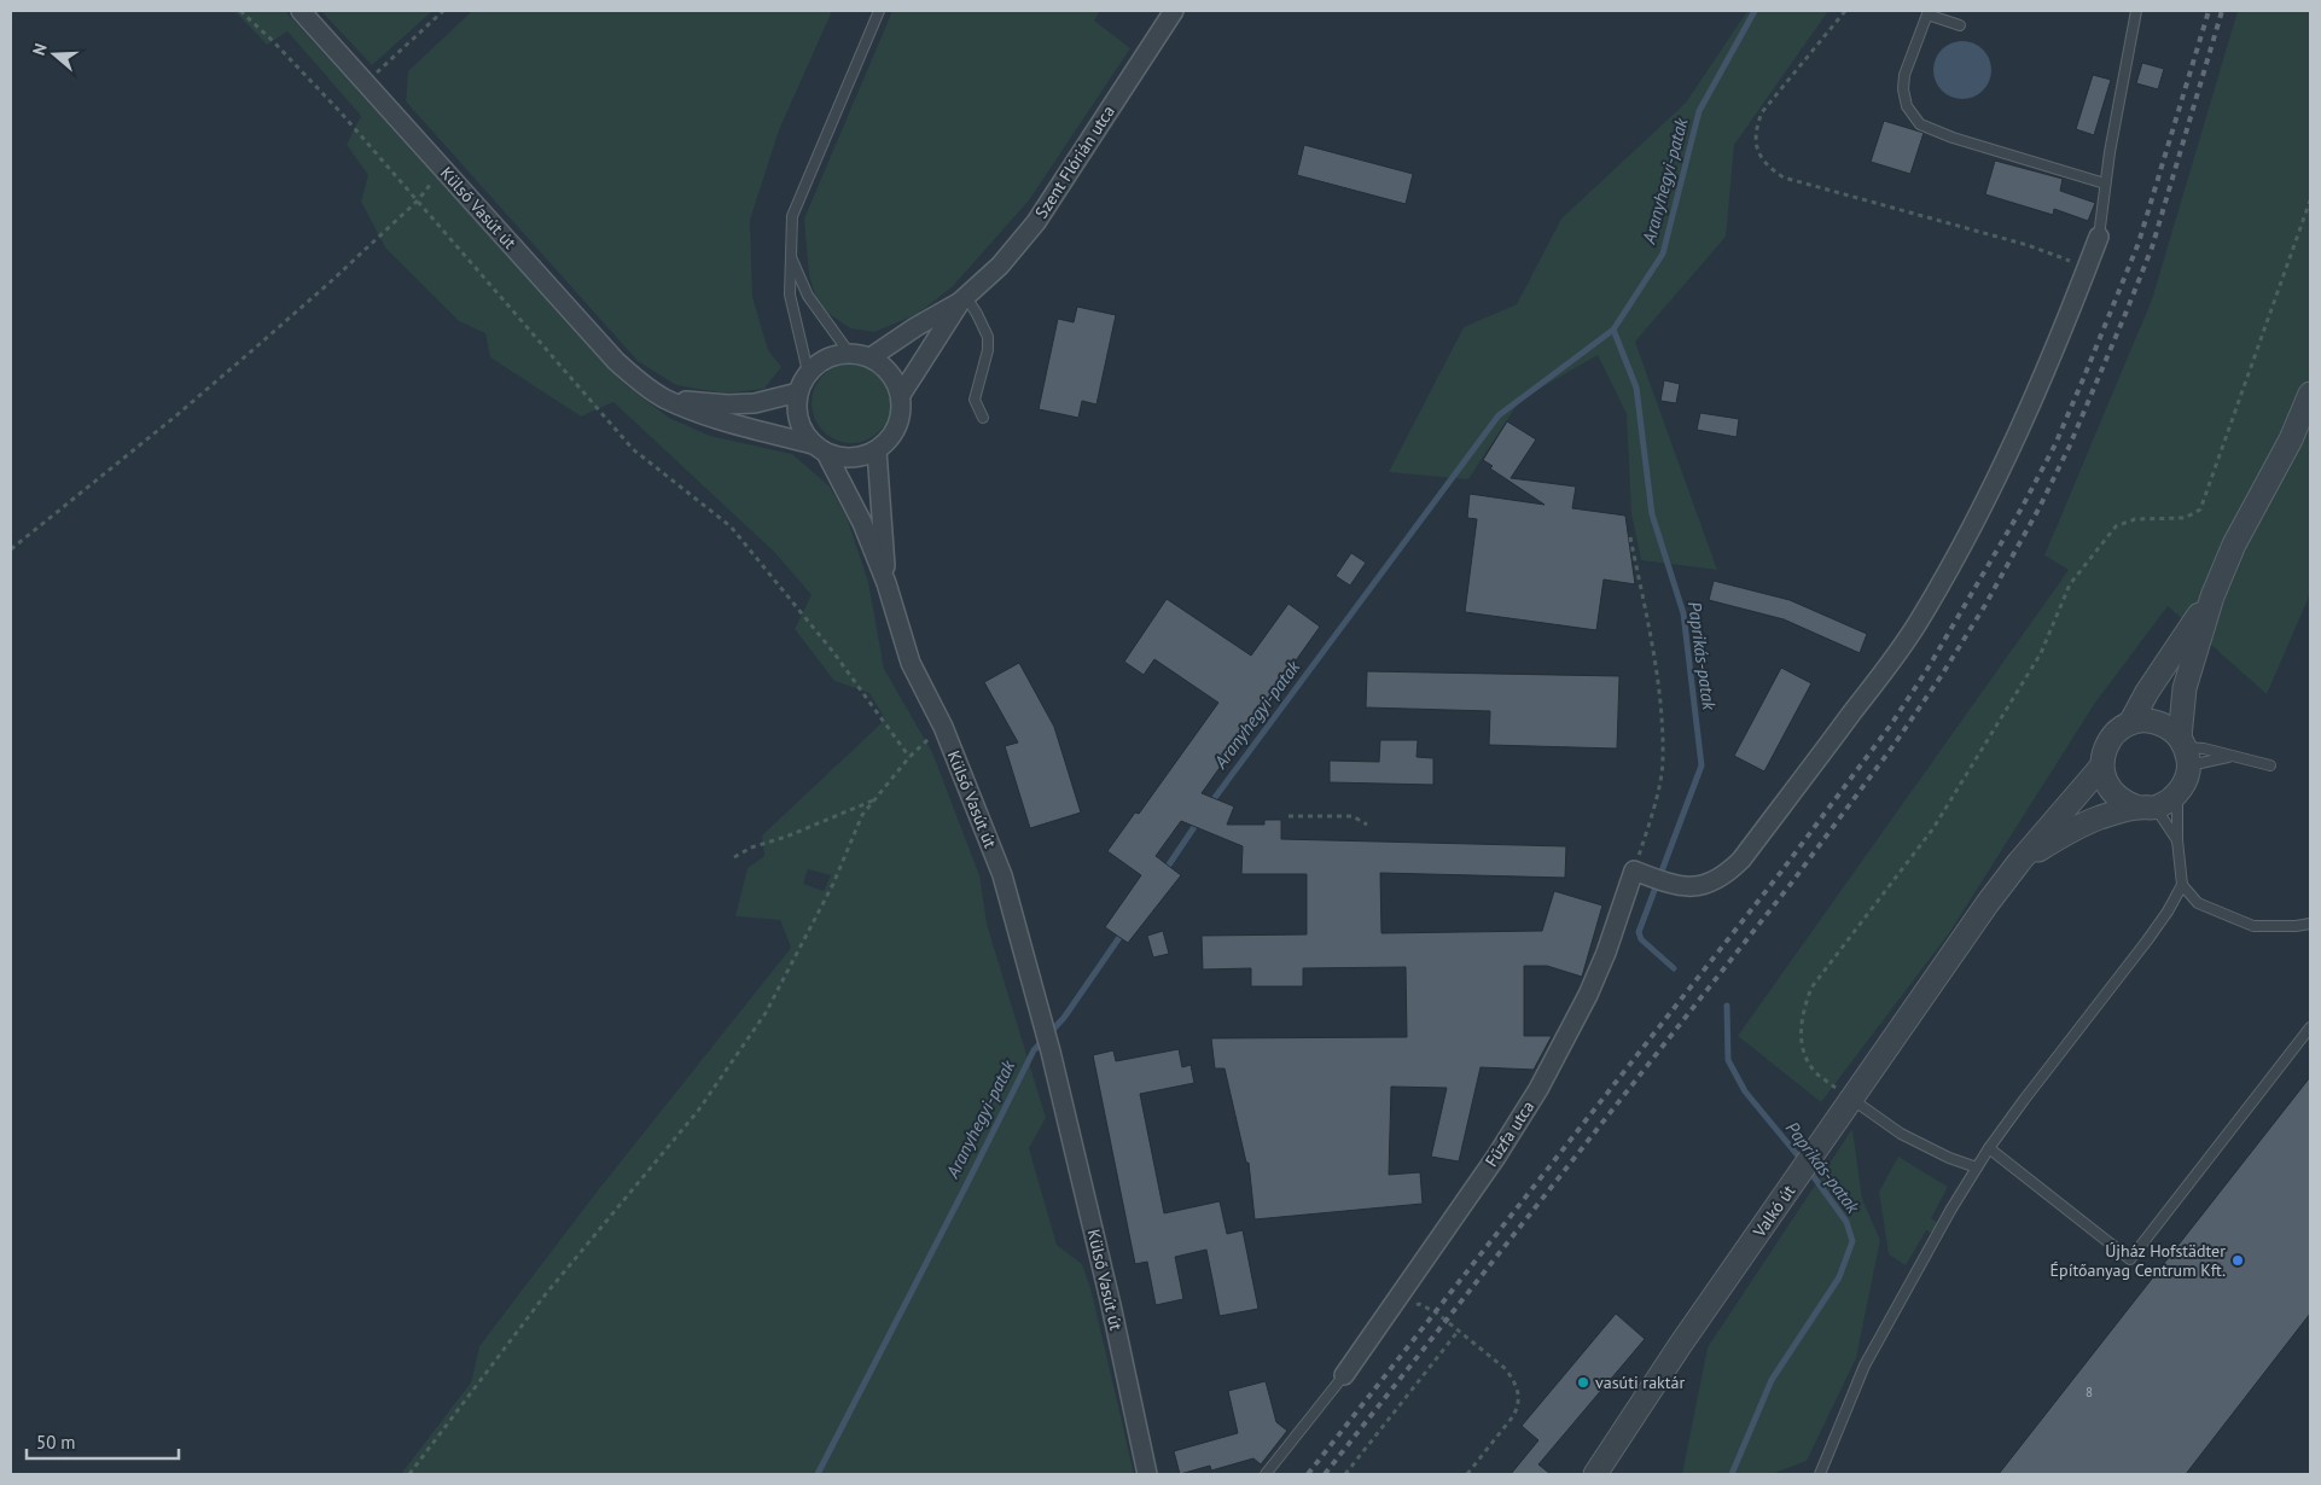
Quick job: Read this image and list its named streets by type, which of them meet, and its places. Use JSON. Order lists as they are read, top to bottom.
{
  "streets": {
    "street": [
      "Szent Flórián utca",
      "Külső Vasút út",
      "Fűzfa utca",
      "Valkó út"
    ]
  },
  "crossings": [
    ["Szent Flórián utca", "Külső Vasút út"]
  ],
  "water": ["Aranyhegyi-patak", "Paprikás-patak"],
  "places": ["Újház Hofstädter Építőanyag Centrum Kft.", "vasúti raktár"],
  "house_numbers": ["8"],
  "scale_bar": "50 m",
  "north": "left"
}
